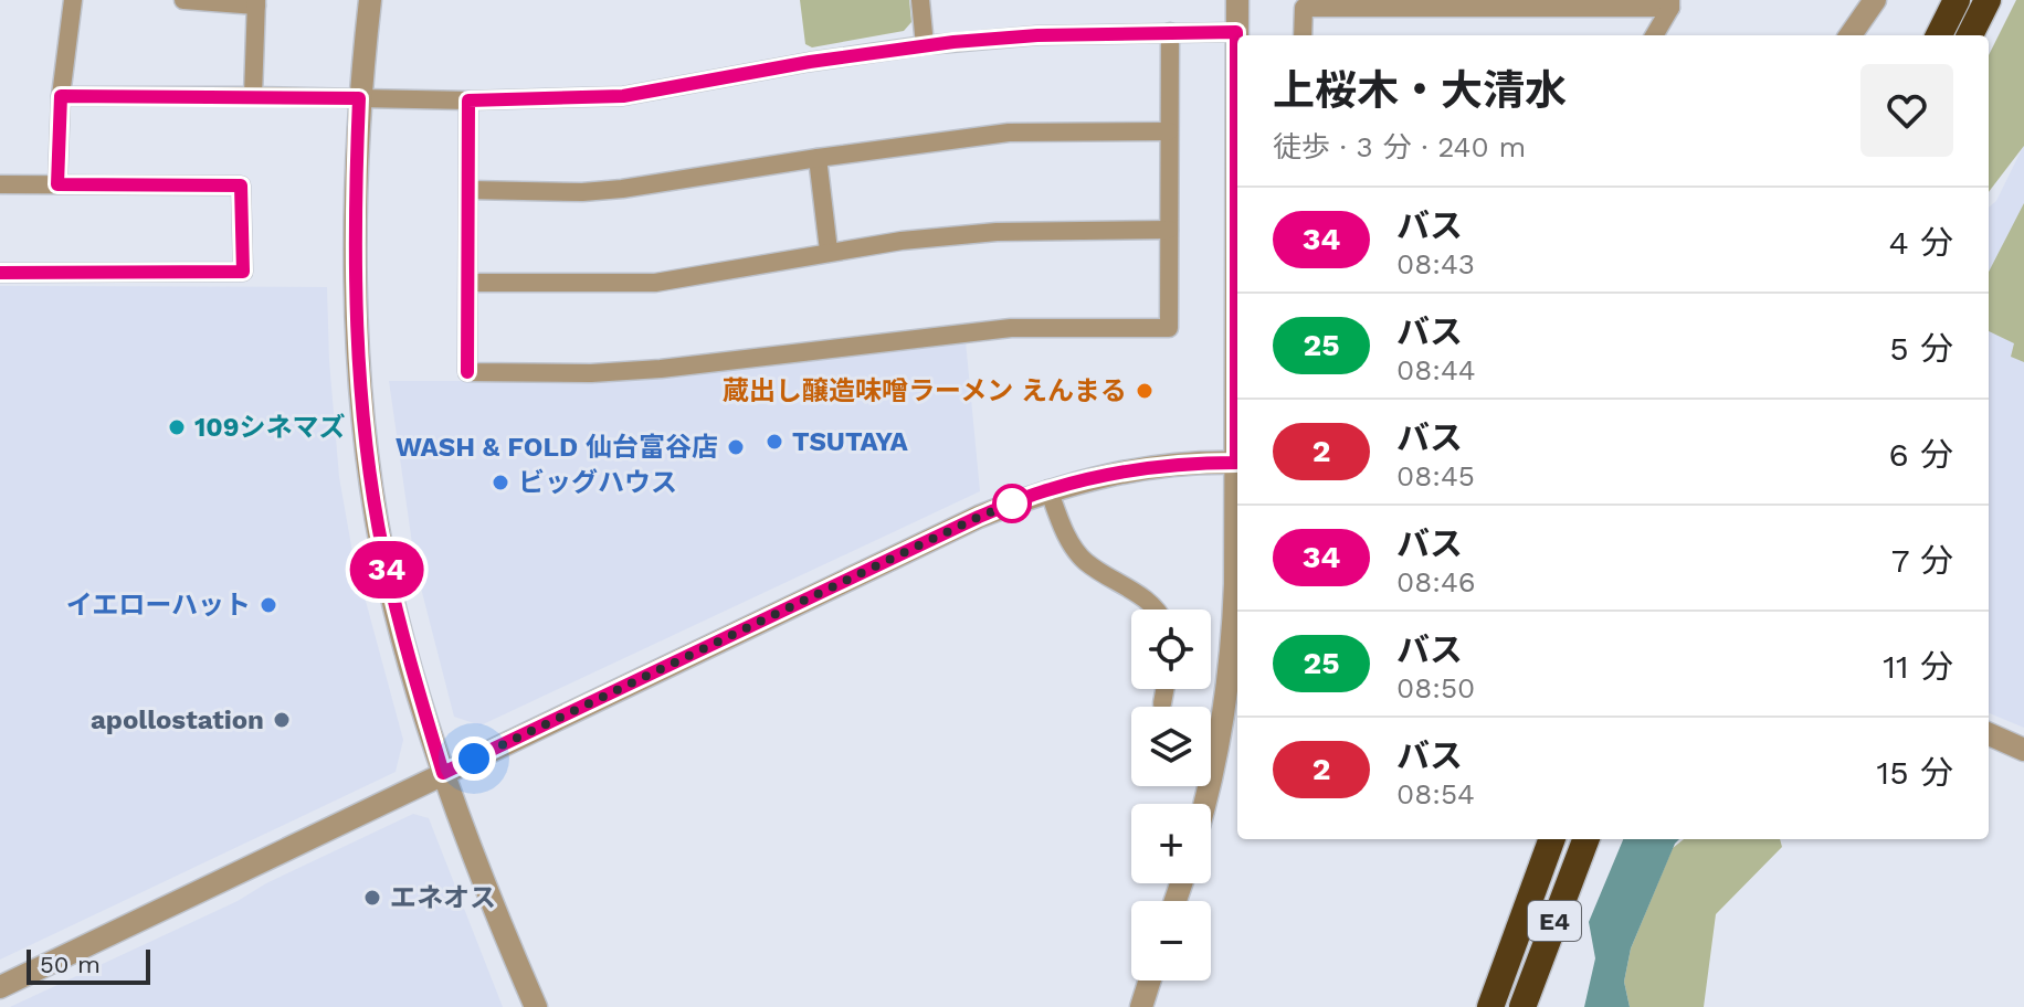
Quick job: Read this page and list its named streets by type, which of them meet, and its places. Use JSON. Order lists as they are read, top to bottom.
{
  "streets": {
    "highway": ["E4"]
  },
  "places": [
    "蔵出し醸造味噌ラーメン えんまる",
    "109シネマズ",
    "TSUTAYA",
    "WASH & FOLD 仙台富谷店",
    "ビッグハウス",
    "イエローハット",
    "apollostation",
    "エネオス"
  ],
  "lines": ["bus line 34"],
  "scale_bar": "50 m",
  "page": {
    "on_map": "34",
    "heading": ["上桜木・大清水", "徒歩 · 3 分 · 240 m"],
    "list": [
      {
        "mark": "34",
        "name": "バス",
        "note": "08:43",
        "value": "4 分"
      },
      {
        "mark": "25",
        "name": "バス",
        "note": "08:44",
        "value": "5 分"
      },
      {
        "mark": "2",
        "name": "バス",
        "note": "08:45",
        "value": "6 分"
      },
      {
        "mark": "34",
        "name": "バス",
        "note": "08:46",
        "value": "7 分"
      },
      {
        "mark": "25",
        "name": "バス",
        "note": "08:50",
        "value": "11 分"
      },
      {
        "mark": "2",
        "name": "バス",
        "note": "08:54",
        "value": "15 分"
      }
    ],
    "map_buttons": ["+", "−"],
    "scale": "50 m"
  }
}
